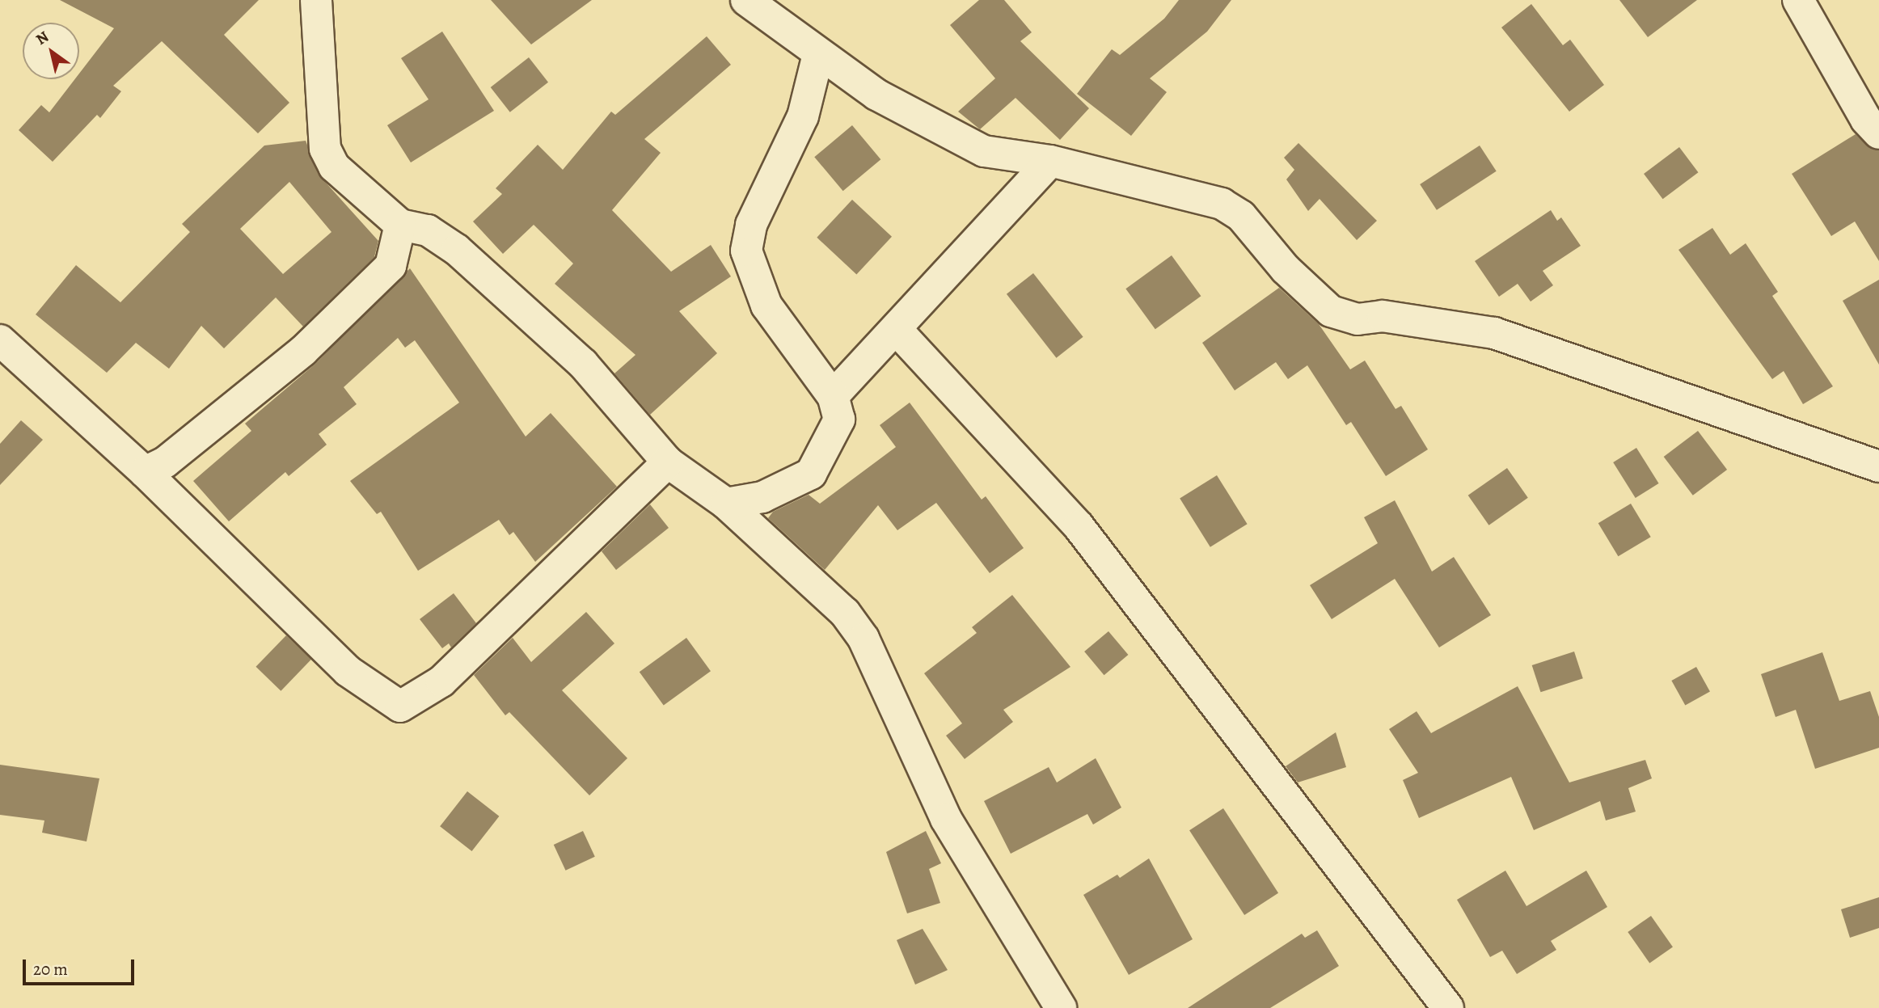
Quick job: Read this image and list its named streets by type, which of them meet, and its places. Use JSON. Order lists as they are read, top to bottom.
{
  "scale_bar": "20 m",
  "north": "top left"
}
